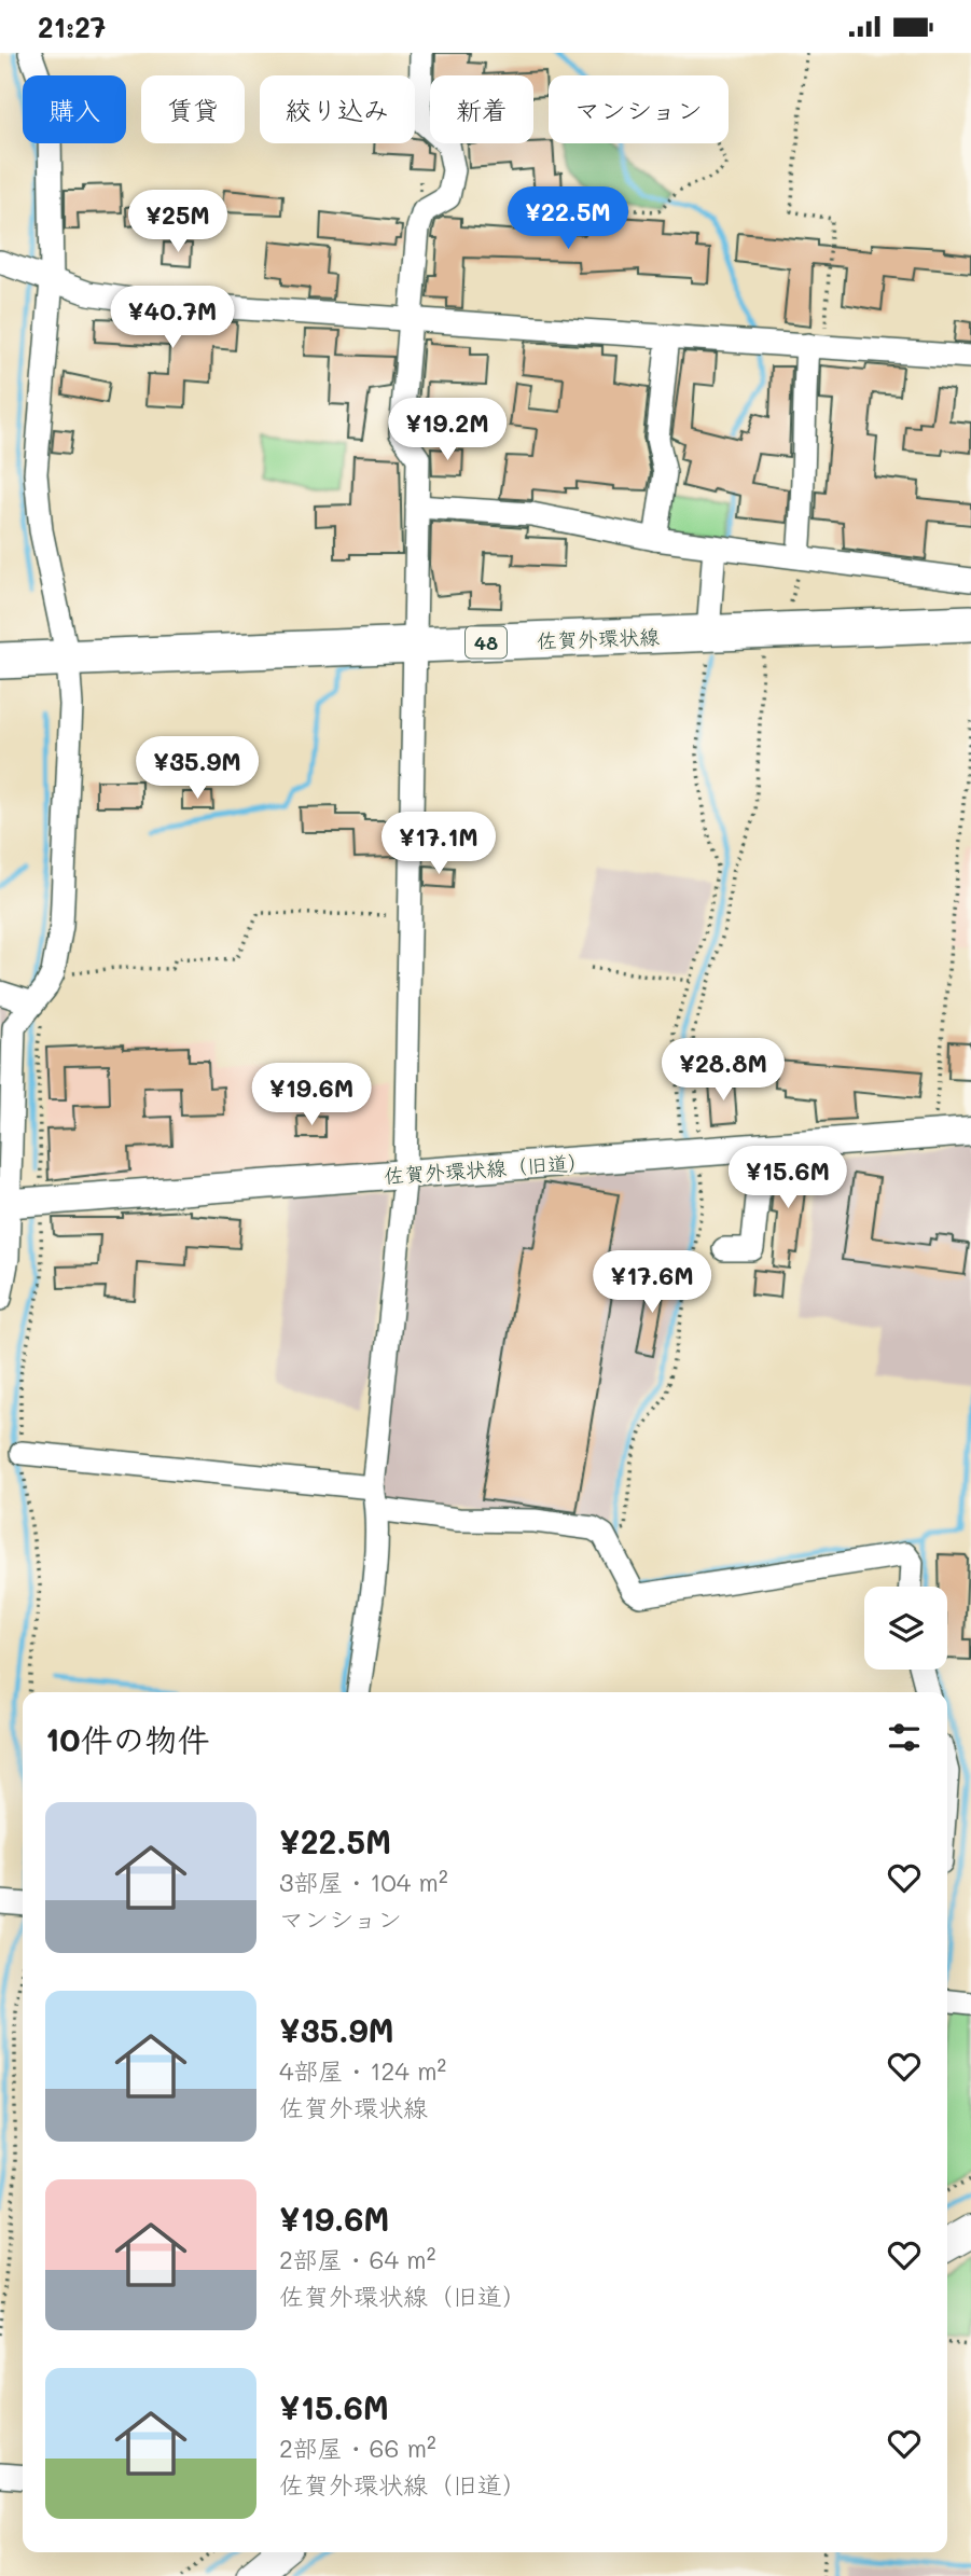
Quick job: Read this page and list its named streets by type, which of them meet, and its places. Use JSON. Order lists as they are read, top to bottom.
{
  "streets": {
    "main road": ["佐賀外環状線", "48"],
    "street": ["佐賀外環状線（旧道）"]
  },
  "page": {
    "status": "21:27",
    "chip": [
      "購入",
      "賃貸",
      "絞り込み",
      "新着",
      "マンション"
    ],
    "price": [
      "¥22.5M",
      "¥25M",
      "¥40.7M",
      "¥19.2M",
      "¥35.9M",
      "¥17.1M",
      "¥28.8M",
      "¥19.6M",
      "¥15.6M",
      "¥17.6M"
    ],
    "heading": "10件の物件",
    "list": [
      {
        "name": "¥22.5M",
        "note": "3部屋 · 104 m² · マンション"
      },
      {
        "name": "¥35.9M",
        "note": "4部屋 · 124 m² · 佐賀外環状線"
      },
      {
        "name": "¥19.6M",
        "note": "2部屋 · 64 m² · 佐賀外環状線（旧道）"
      },
      {
        "name": "¥15.6M",
        "note": "2部屋 · 66 m² · 佐賀外環状線（旧道）"
      }
    ]
  }
}
